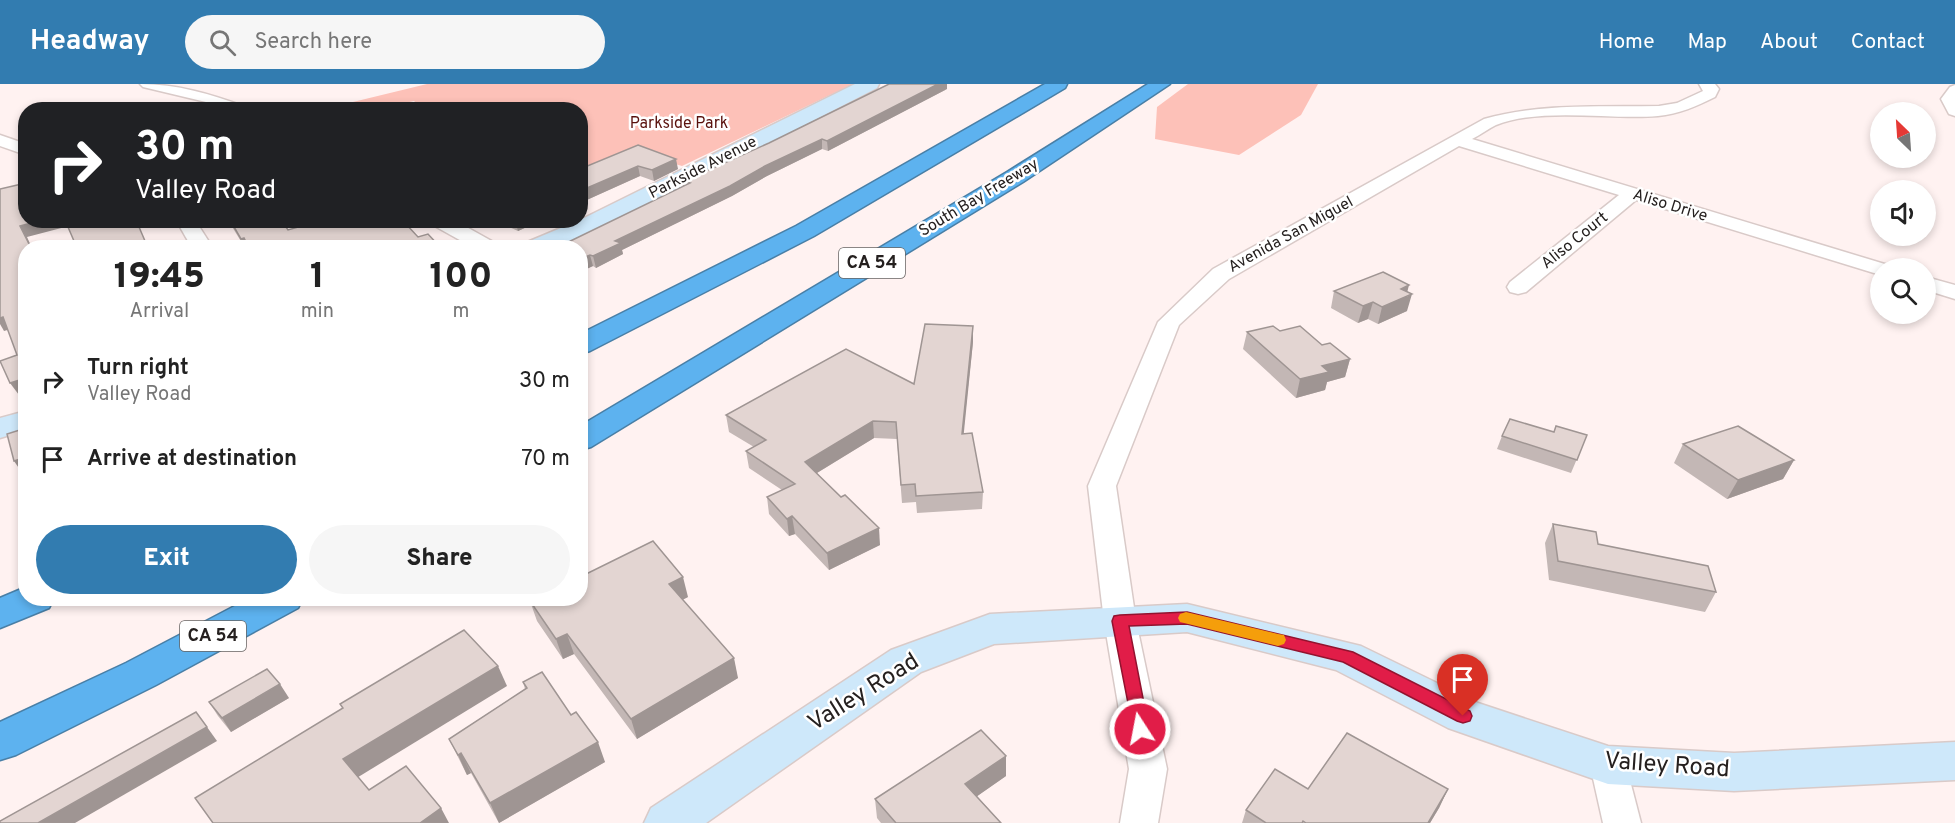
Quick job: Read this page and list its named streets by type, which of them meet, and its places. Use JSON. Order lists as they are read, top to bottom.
{
  "streets": {
    "highway": ["South Bay Freeway", "CA 54"],
    "street": [
      "Parkside Avenue",
      "Aliso Drive",
      "Avenida San Miguel",
      "Aliso Court",
      "Valley Road"
    ]
  },
  "crossings": [
    ["Aliso Drive", "Avenida San Miguel"],
    ["Aliso Drive", "Aliso Court"],
    ["Avenida San Miguel", "Valley Road"]
  ],
  "parks": ["Parkside Park"],
  "north": "top left",
  "page": {
    "header": "Headway",
    "search": "Search here",
    "nav": [
      "Home",
      "Map",
      "About",
      "Contact"
    ],
    "turn": ["30 m", "Valley Road"],
    "eta": [
      "19:45",
      "Arrival",
      "1",
      "min",
      "100",
      "m"
    ],
    "list": [
      {
        "name": "Turn right",
        "note": "Valley Road",
        "value": "30 m"
      },
      {
        "name": "Arrive at destination",
        "value": "70 m"
      }
    ],
    "buttons": ["Exit", "Share"]
  }
}
